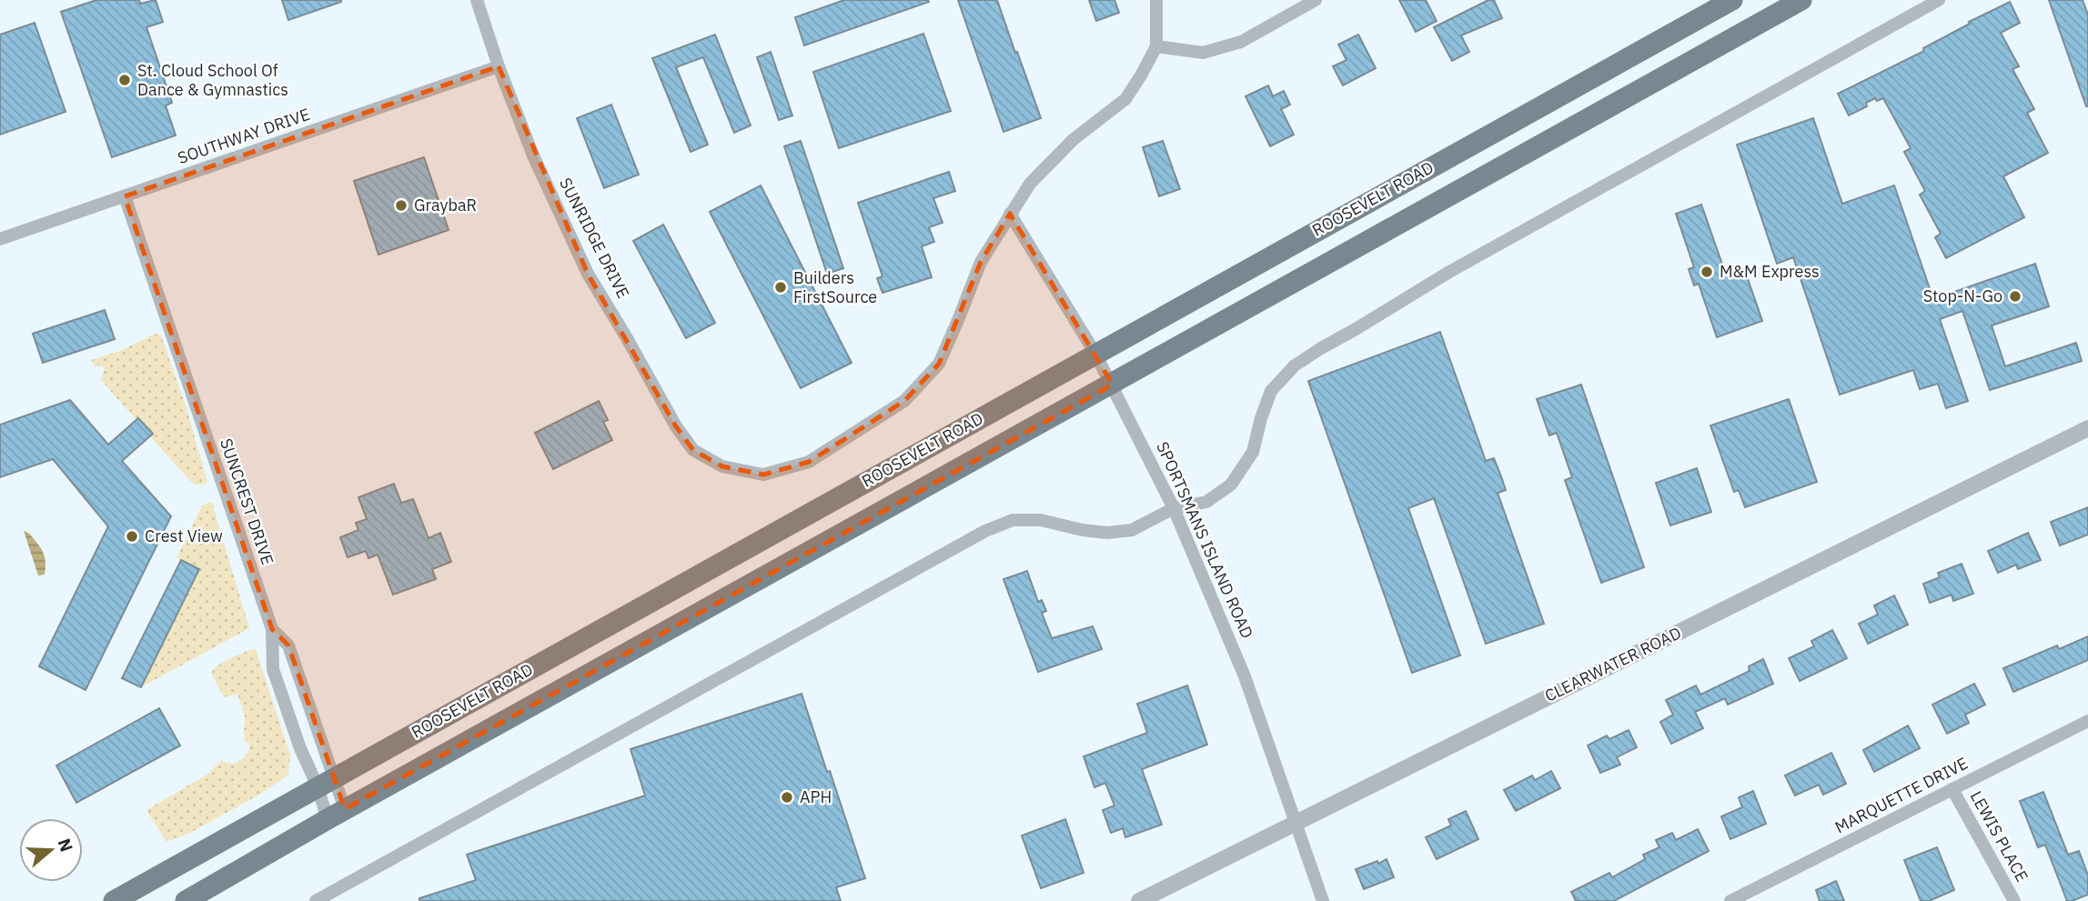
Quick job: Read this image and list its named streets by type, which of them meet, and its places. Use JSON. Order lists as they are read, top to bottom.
{
  "streets": {
    "main road": ["ROOSEVELT ROAD"],
    "street": [
      "SOUTHWAY DRIVE",
      "SUNRIDGE DRIVE",
      "SUNCREST DRIVE",
      "SPORTSMANS ISLAND ROAD",
      "CLEARWATER ROAD",
      "MARQUETTE DRIVE",
      "LEWIS PLACE"
    ]
  },
  "crossings": [
    ["SOUTHWAY DRIVE", "SUNRIDGE DRIVE"],
    ["SOUTHWAY DRIVE", "SUNCREST DRIVE"],
    ["ROOSEVELT ROAD", "SUNCREST DRIVE"],
    ["ROOSEVELT ROAD", "SPORTSMANS ISLAND ROAD"],
    ["SUNRIDGE DRIVE", "SPORTSMANS ISLAND ROAD"],
    ["SPORTSMANS ISLAND ROAD", "CLEARWATER ROAD"],
    ["MARQUETTE DRIVE", "LEWIS PLACE"]
  ],
  "places": [
    "St. Cloud School Of Dance & Gymnastics",
    "GraybaR",
    "M&M Express",
    "Builders FirstSource",
    "Stop-N-Go",
    "Crest View",
    "APH"
  ],
  "north": "right"
}
